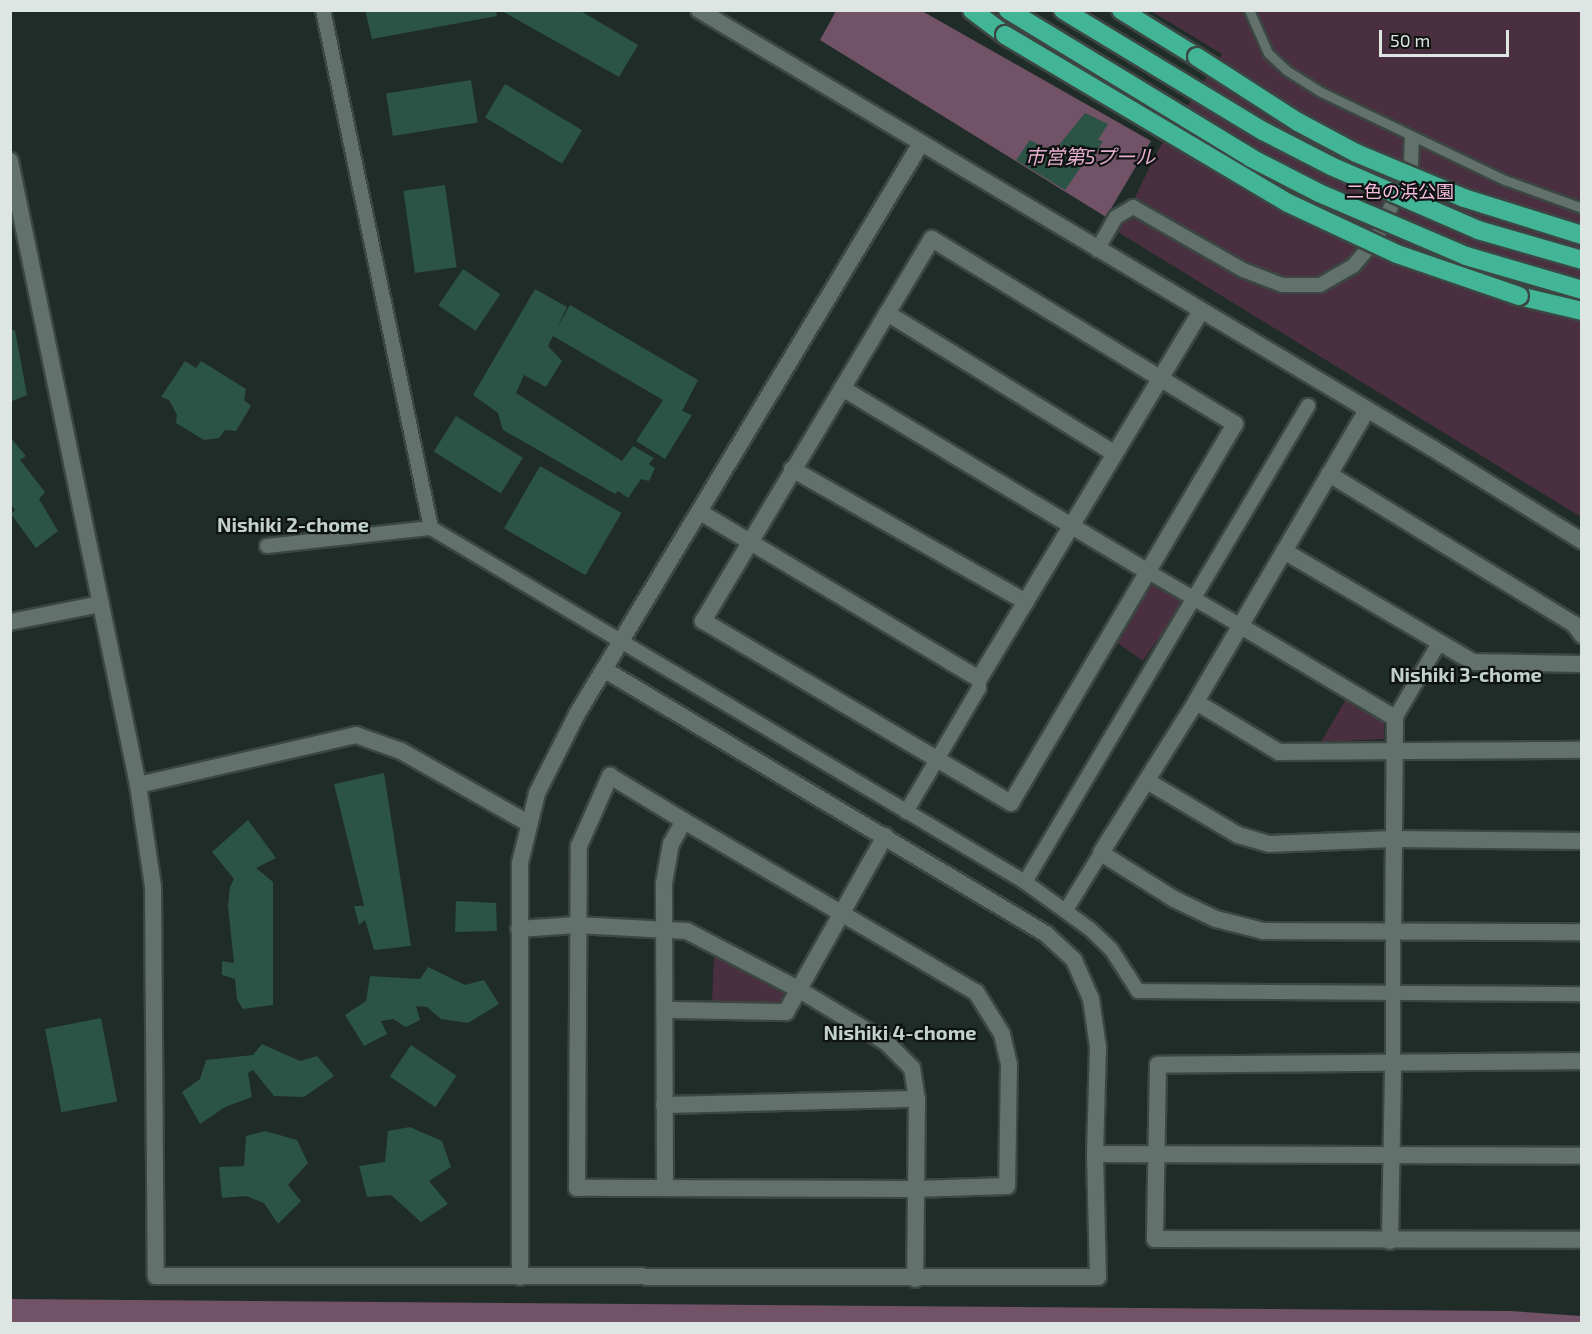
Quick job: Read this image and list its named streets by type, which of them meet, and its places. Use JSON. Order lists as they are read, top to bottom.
{
  "districts": ["Nishiki 2-chome", "Nishiki 3-chome", "Nishiki 4-chome"],
  "water": ["市営第5プール"],
  "parks": ["二色の浜公園"],
  "scale_bar": "50 m"
}
